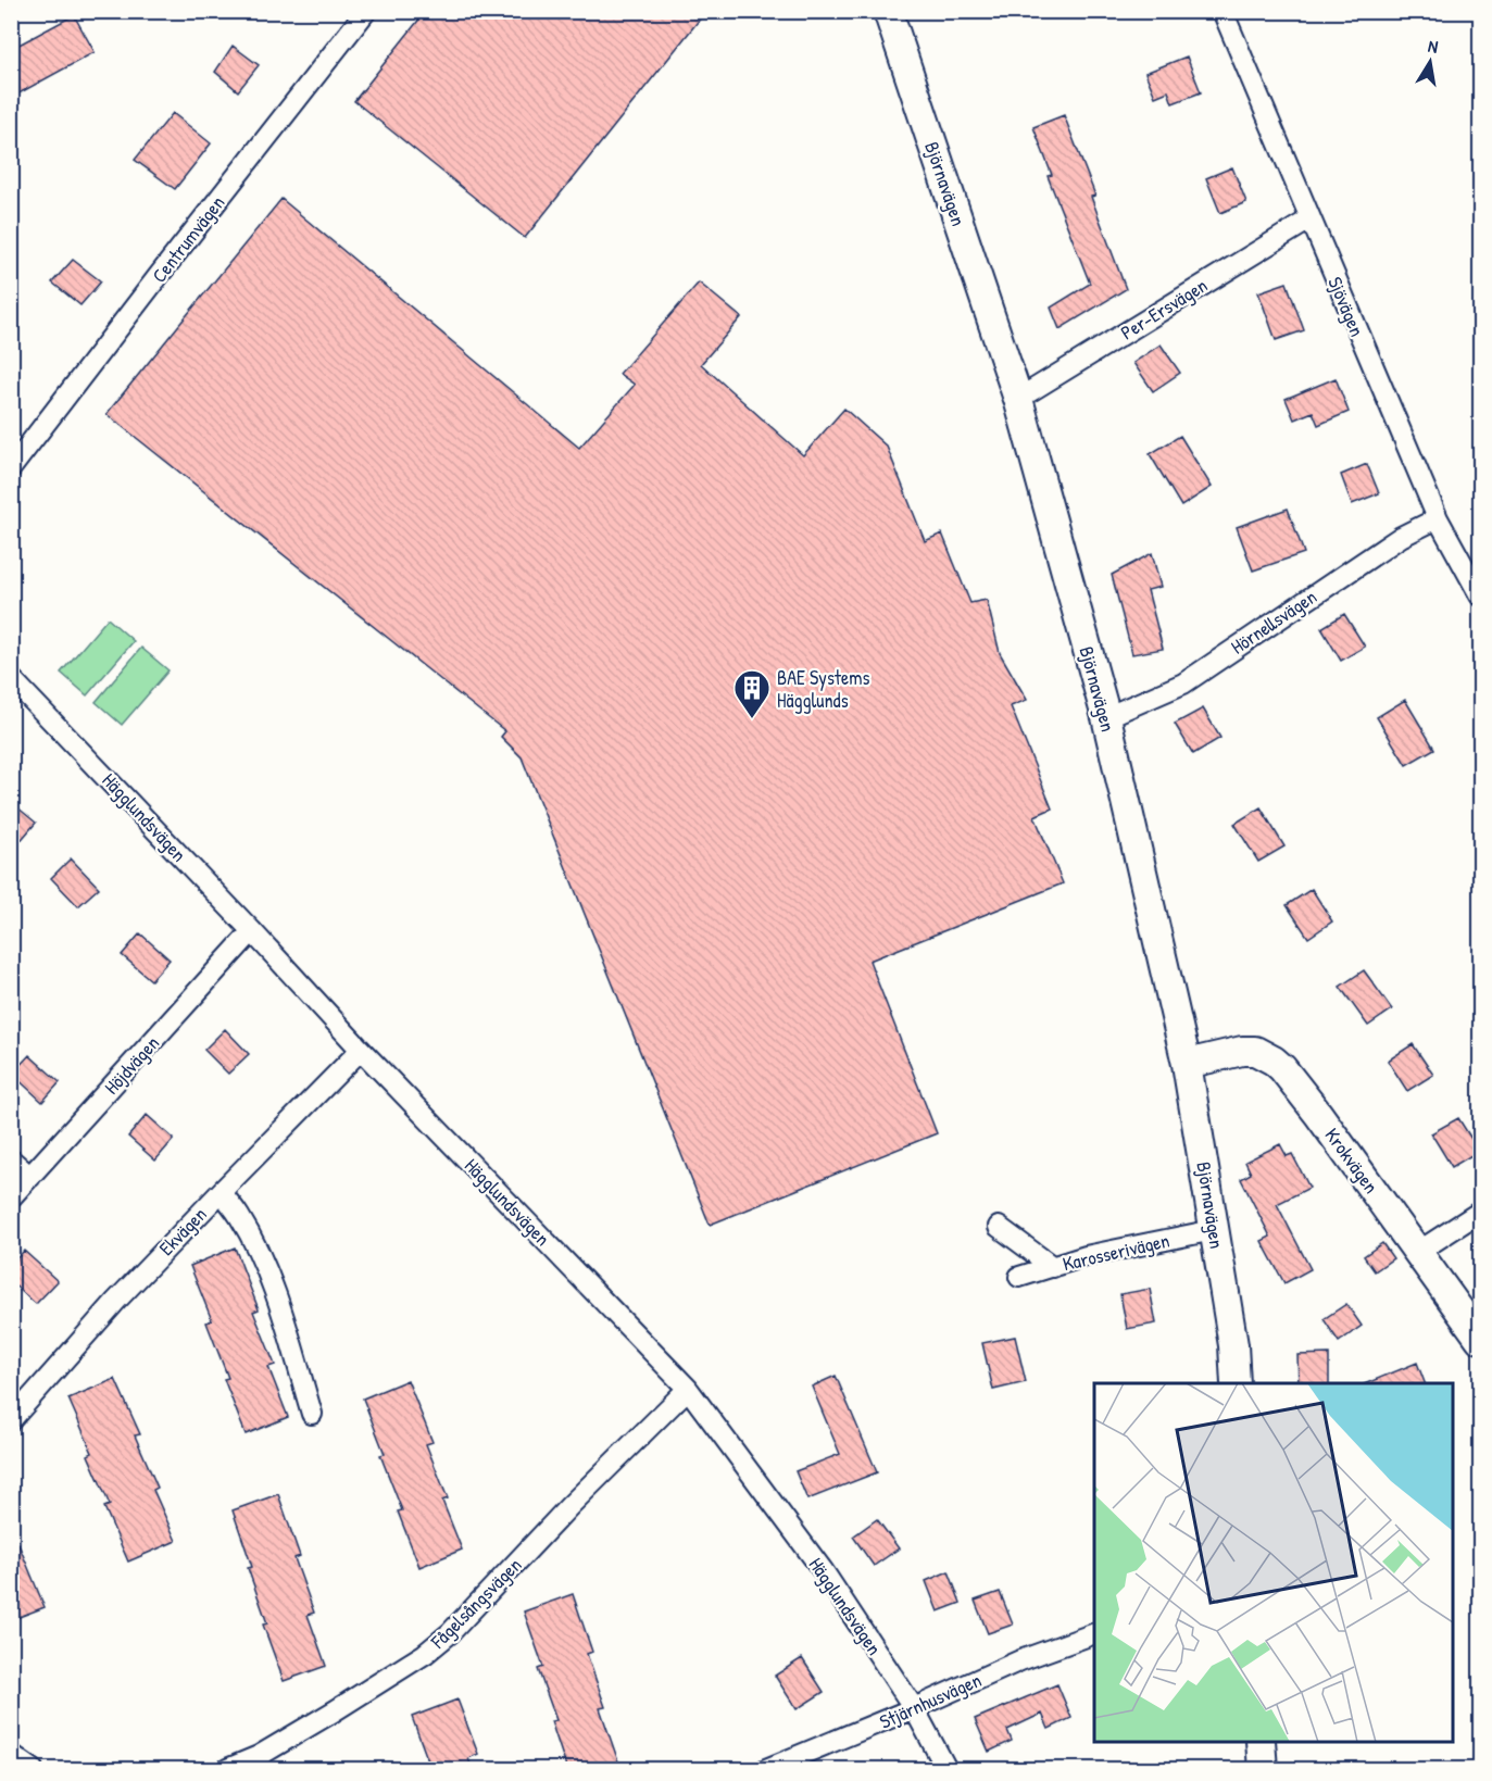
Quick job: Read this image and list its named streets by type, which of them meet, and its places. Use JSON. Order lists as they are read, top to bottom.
{
  "streets": {
    "main road": ["Björnavägen", "Krokvägen"],
    "street": [
      "Centrumvägen",
      "Sjövägen",
      "Per-Ersvägen",
      "Hörnellsvägen",
      "Hägglundsvägen",
      "Höjdvägen",
      "Ekvägen",
      "Karosserivägen",
      "Fågelsångsvägen",
      "Stjärnhusvägen"
    ]
  },
  "crossings": [
    ["Björnavägen", "Per-Ersvägen"],
    ["Björnavägen", "Hörnellsvägen"],
    ["Björnavägen", "Krokvägen"],
    ["Björnavägen", "Karosserivägen"],
    ["Sjövägen", "Per-Ersvägen"],
    ["Sjövägen", "Hörnellsvägen"],
    ["Hägglundsvägen", "Höjdvägen"],
    ["Hägglundsvägen", "Ekvägen"],
    ["Hägglundsvägen", "Fågelsångsvägen"],
    ["Hägglundsvägen", "Stjärnhusvägen"]
  ],
  "places": {
    "building": ["BAE Systems Hägglunds"]
  },
  "north": "top"
}
